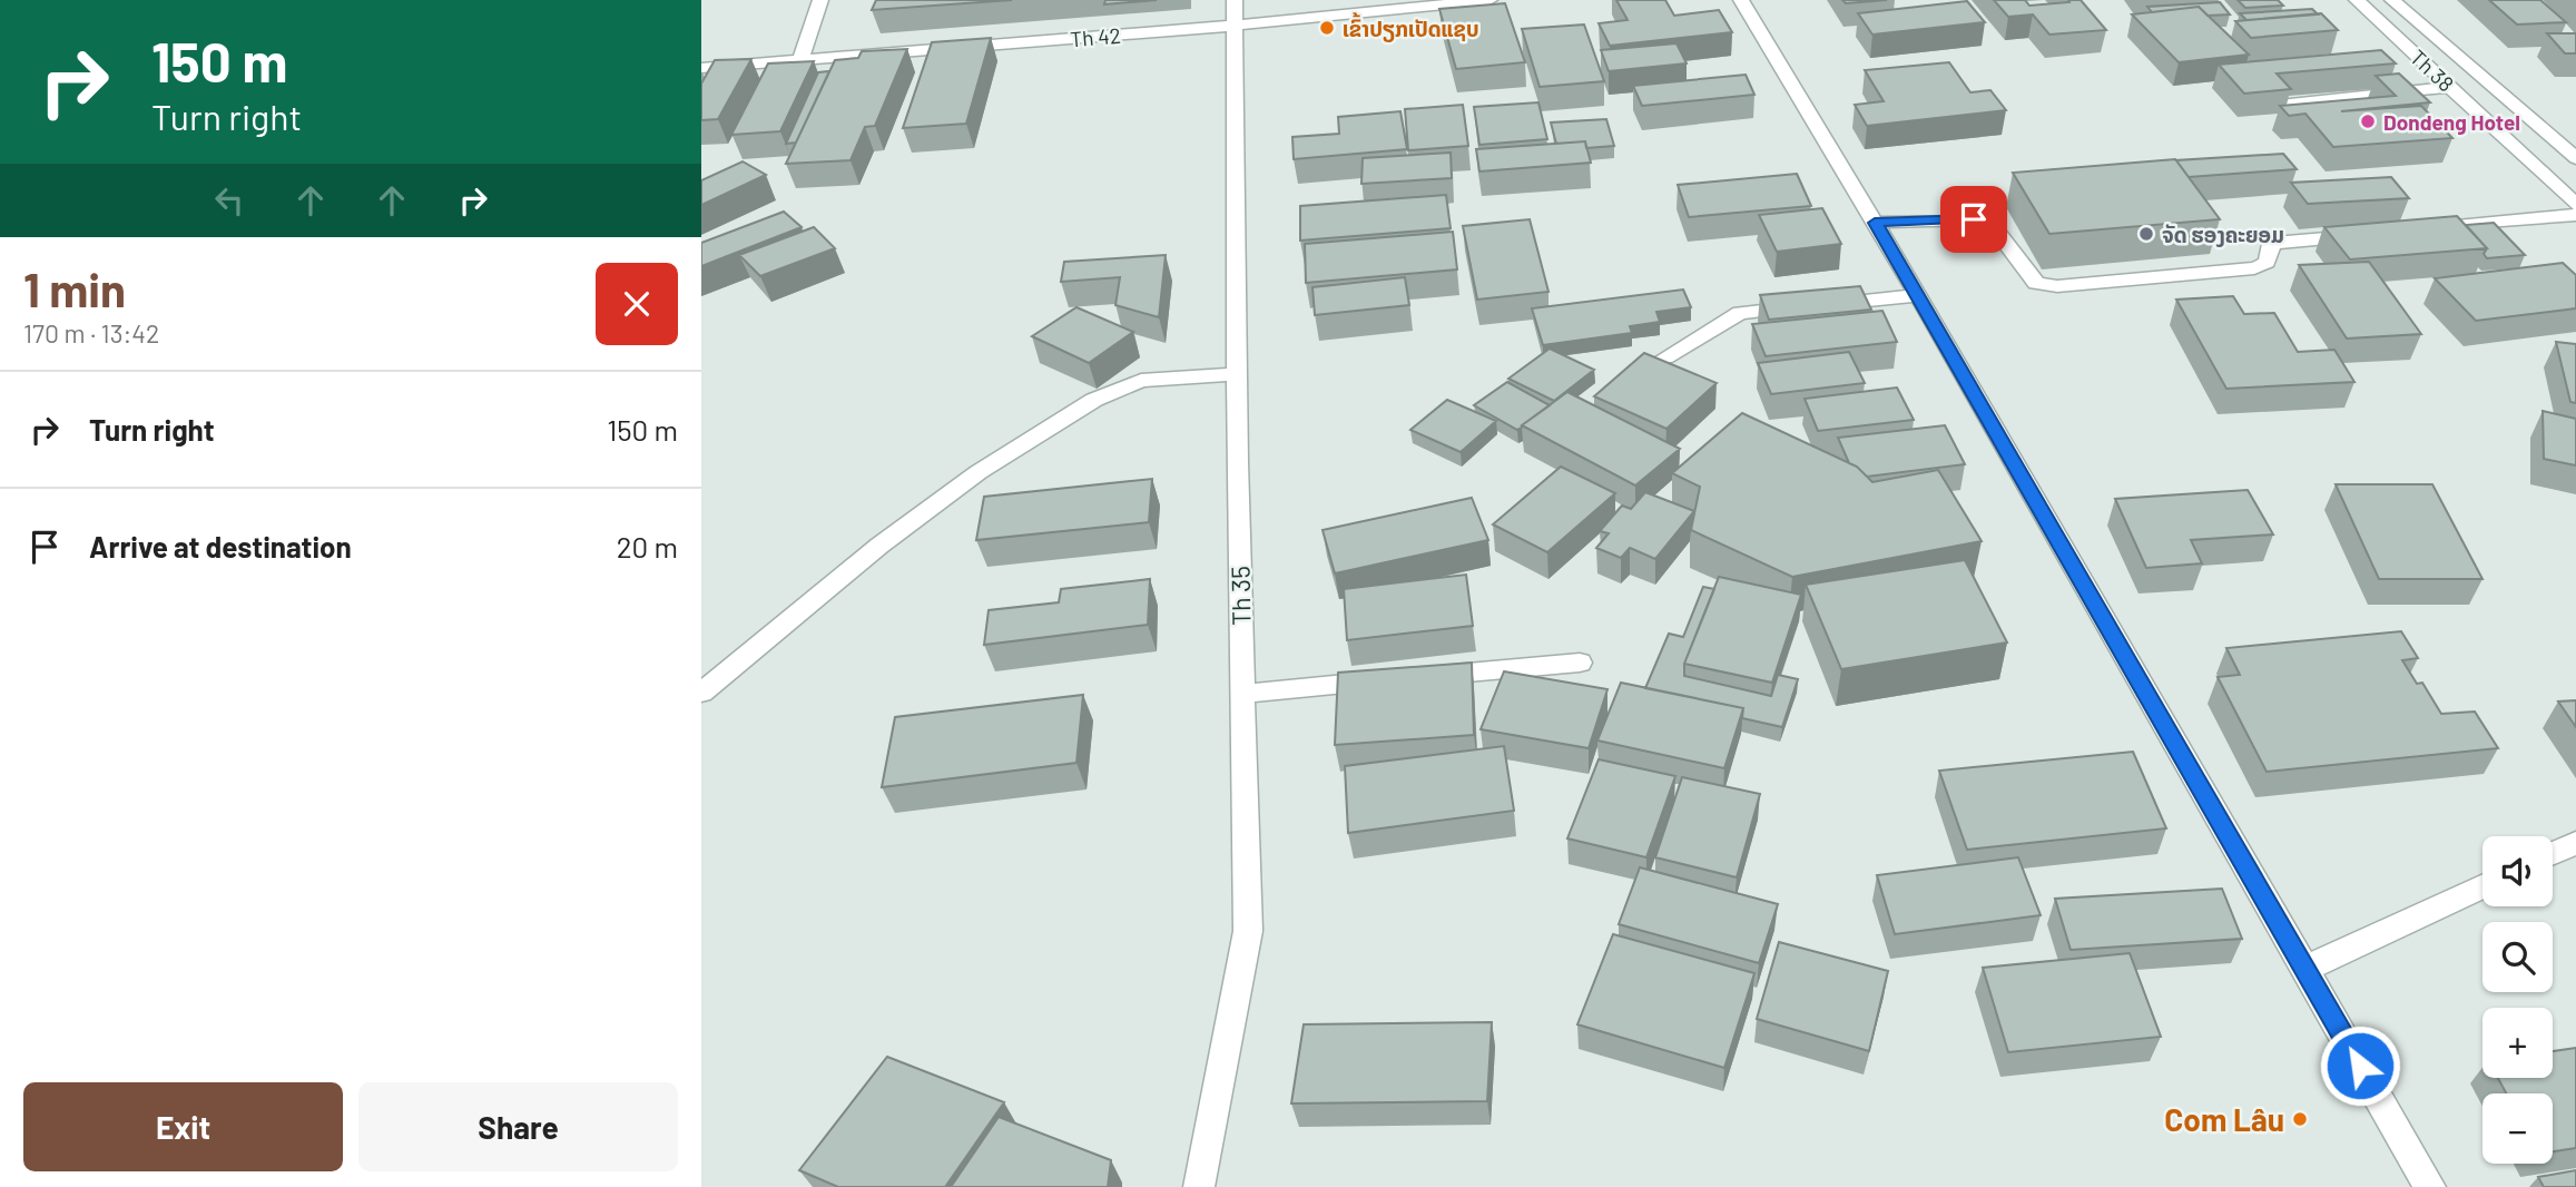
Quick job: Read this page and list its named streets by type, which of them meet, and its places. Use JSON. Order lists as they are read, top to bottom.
{
  "streets": {
    "street": ["Th 42", "Th 38", "Th 35"]
  },
  "crossings": [
    ["Th 42", "Th 35"]
  ],
  "places": [
    "ເຂົ້າປຽກເປັດແຊບ",
    "Dondeng Hotel",
    "ຈັດ ຮອງຄະຍອມ",
    "Com Lâu"
  ],
  "page": {
    "turn": ["150 m", "Turn right"],
    "heading": ["1 min", "170 m · 13:42"],
    "list": [
      {
        "name": "Turn right",
        "value": "150 m"
      },
      {
        "name": "Arrive at destination",
        "value": "20 m"
      }
    ],
    "map_buttons": ["+", "−"],
    "buttons": ["Exit", "Share"]
  }
}
